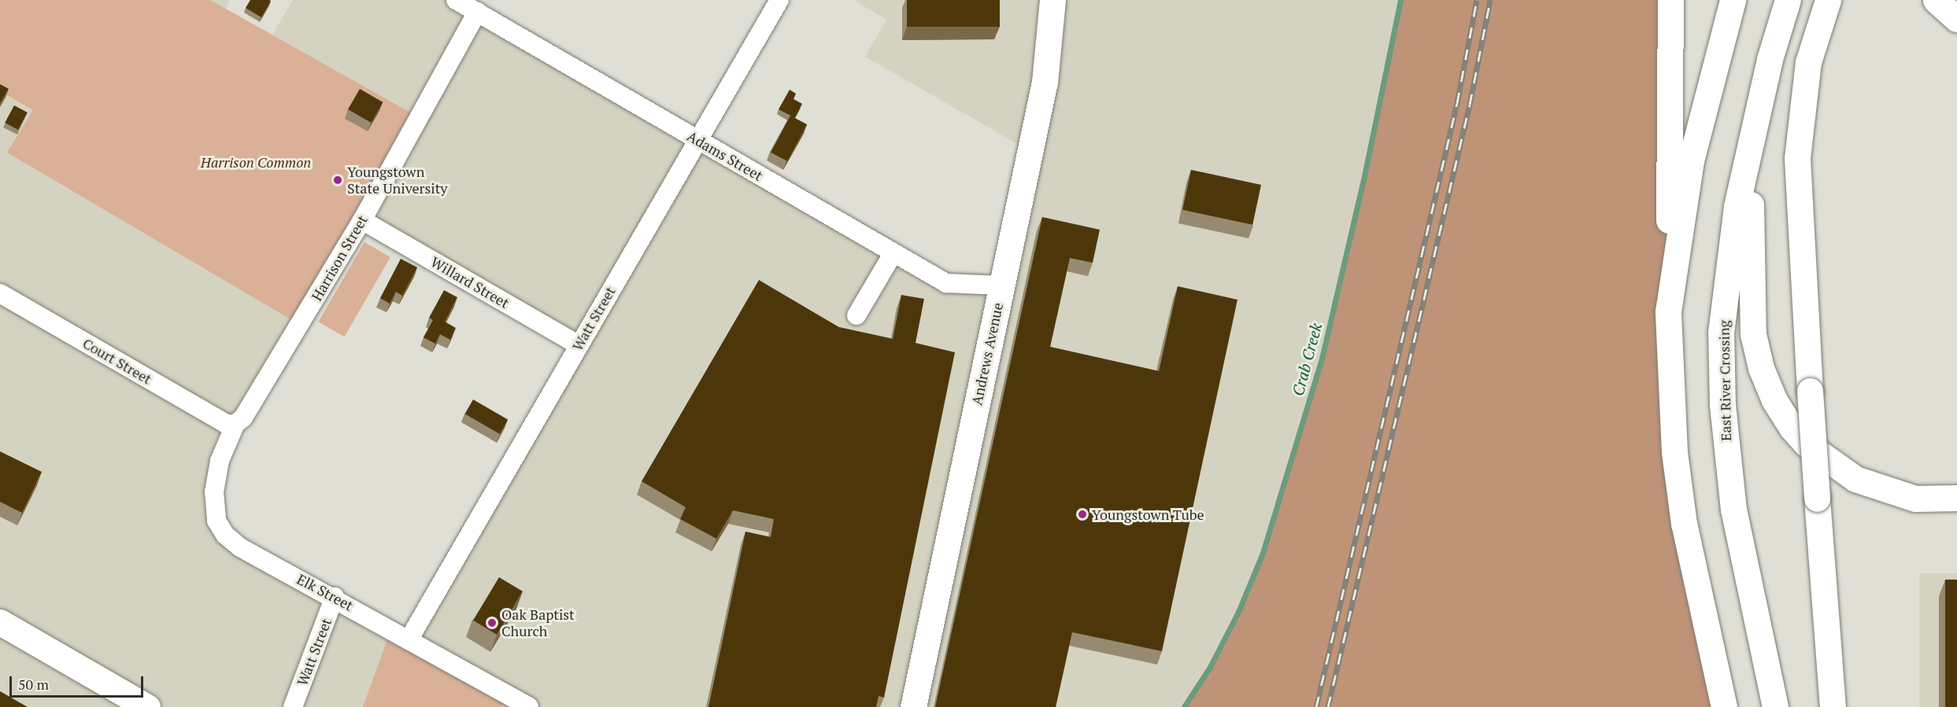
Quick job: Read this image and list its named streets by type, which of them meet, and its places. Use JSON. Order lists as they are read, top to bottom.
{
  "streets": {
    "main road": ["Andrews Avenue", "East River Crossing"],
    "street": [
      "Adams Street",
      "Harrison Street",
      "Willard Street",
      "Watt Street",
      "Court Street",
      "Elk Street"
    ]
  },
  "crossings": [
    ["Adams Street", "Harrison Street"],
    ["Adams Street", "Watt Street"],
    ["Adams Street", "Andrews Avenue"],
    ["Harrison Street", "Willard Street"],
    ["Harrison Street", "Court Street"],
    ["Harrison Street", "Elk Street"],
    ["Willard Street", "Watt Street"],
    ["Watt Street", "Elk Street"],
    ["Court Street", "Elk Street"]
  ],
  "water": ["Crab Creek"],
  "parks": ["Harrison Common"],
  "places": ["Youngstown State University", "Youngstown Tube", "Oak Baptist Church"],
  "scale_bar": "50 m"
}
